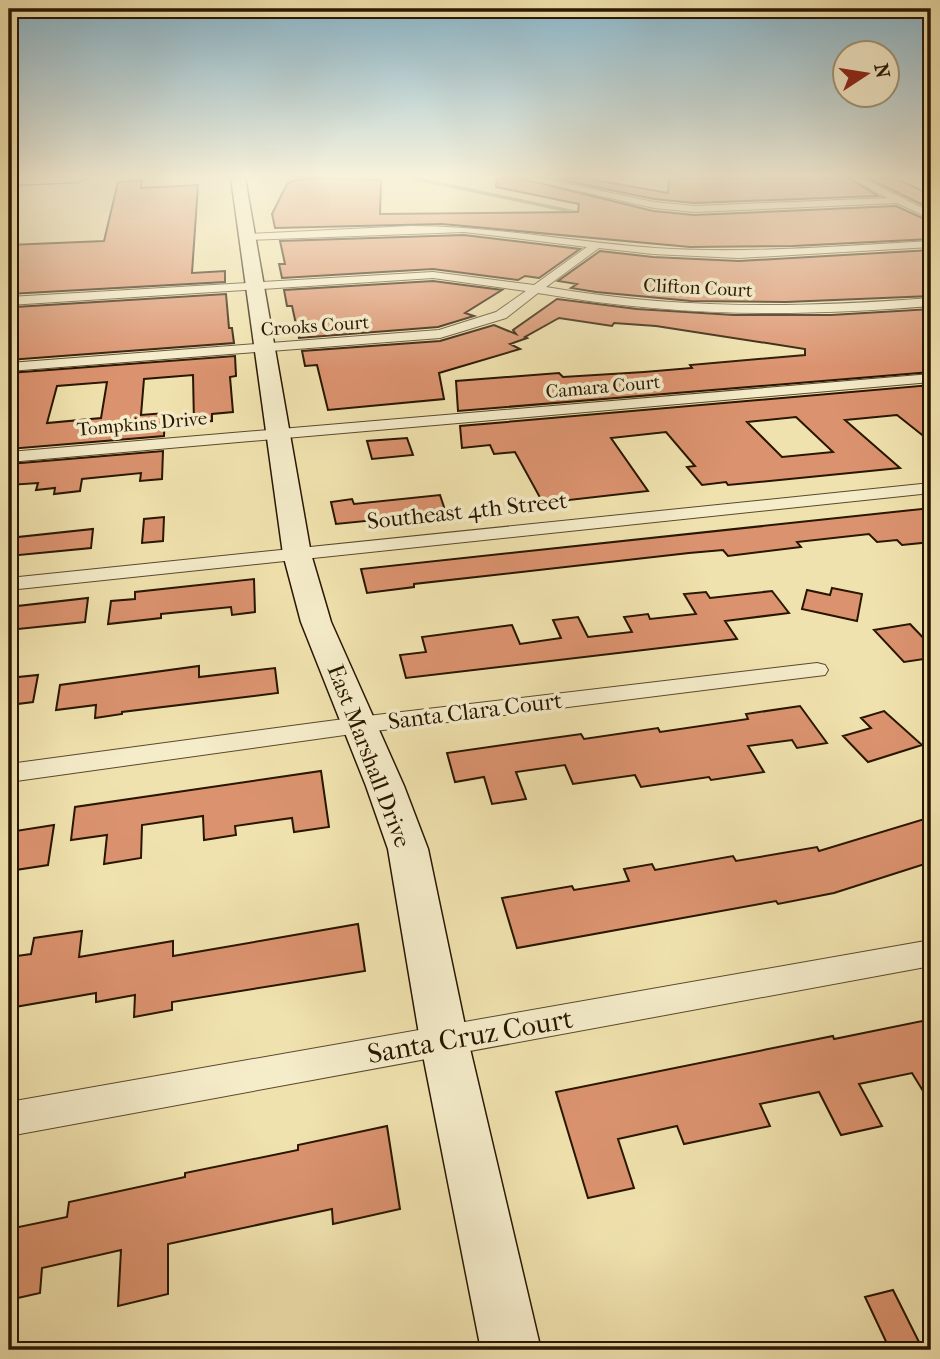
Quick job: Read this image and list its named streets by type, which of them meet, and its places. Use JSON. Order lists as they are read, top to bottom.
{
  "streets": {
    "main road": ["East Marshall Drive"],
    "street": [
      "Clifton Court",
      "Crooks Court",
      "Camara Court",
      "Tompkins Drive",
      "Southeast 4th Street",
      "Santa Clara Court",
      "Santa Cruz Court"
    ]
  },
  "crossings": [
    ["Clifton Court", "Crooks Court"],
    ["Clifton Court", "East Marshall Drive"],
    ["Crooks Court", "East Marshall Drive"],
    ["Camara Court", "Tompkins Drive"],
    ["Camara Court", "East Marshall Drive"],
    ["Tompkins Drive", "East Marshall Drive"],
    ["Southeast 4th Street", "East Marshall Drive"],
    ["Santa Clara Court", "East Marshall Drive"],
    ["East Marshall Drive", "Santa Cruz Court"]
  ],
  "north": "right"
}
